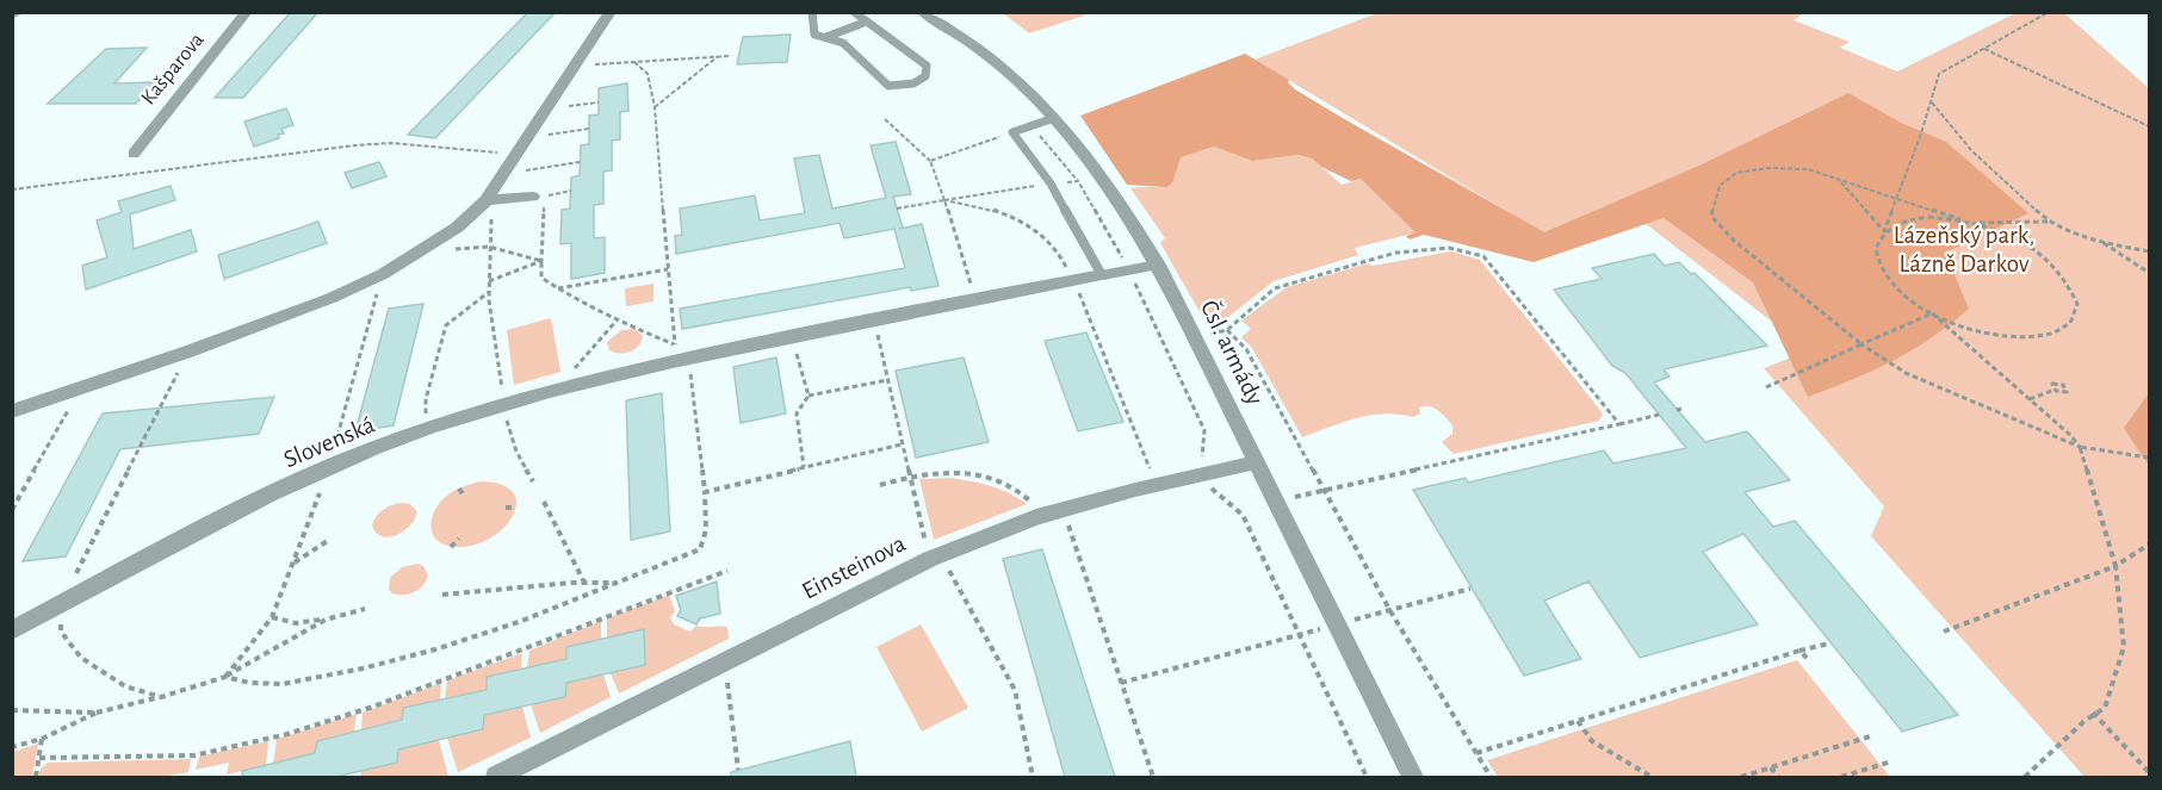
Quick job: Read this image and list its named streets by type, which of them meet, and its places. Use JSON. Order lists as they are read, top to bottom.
{
  "streets": {
    "street": [
      "Kašparova",
      "Čsl. armády",
      "Slovenská",
      "Einsteinova"
    ]
  },
  "crossings": [
    ["Čsl. armády", "Einsteinova"]
  ],
  "parks": ["Lázeňský park, Lázně Darkov"]
}
